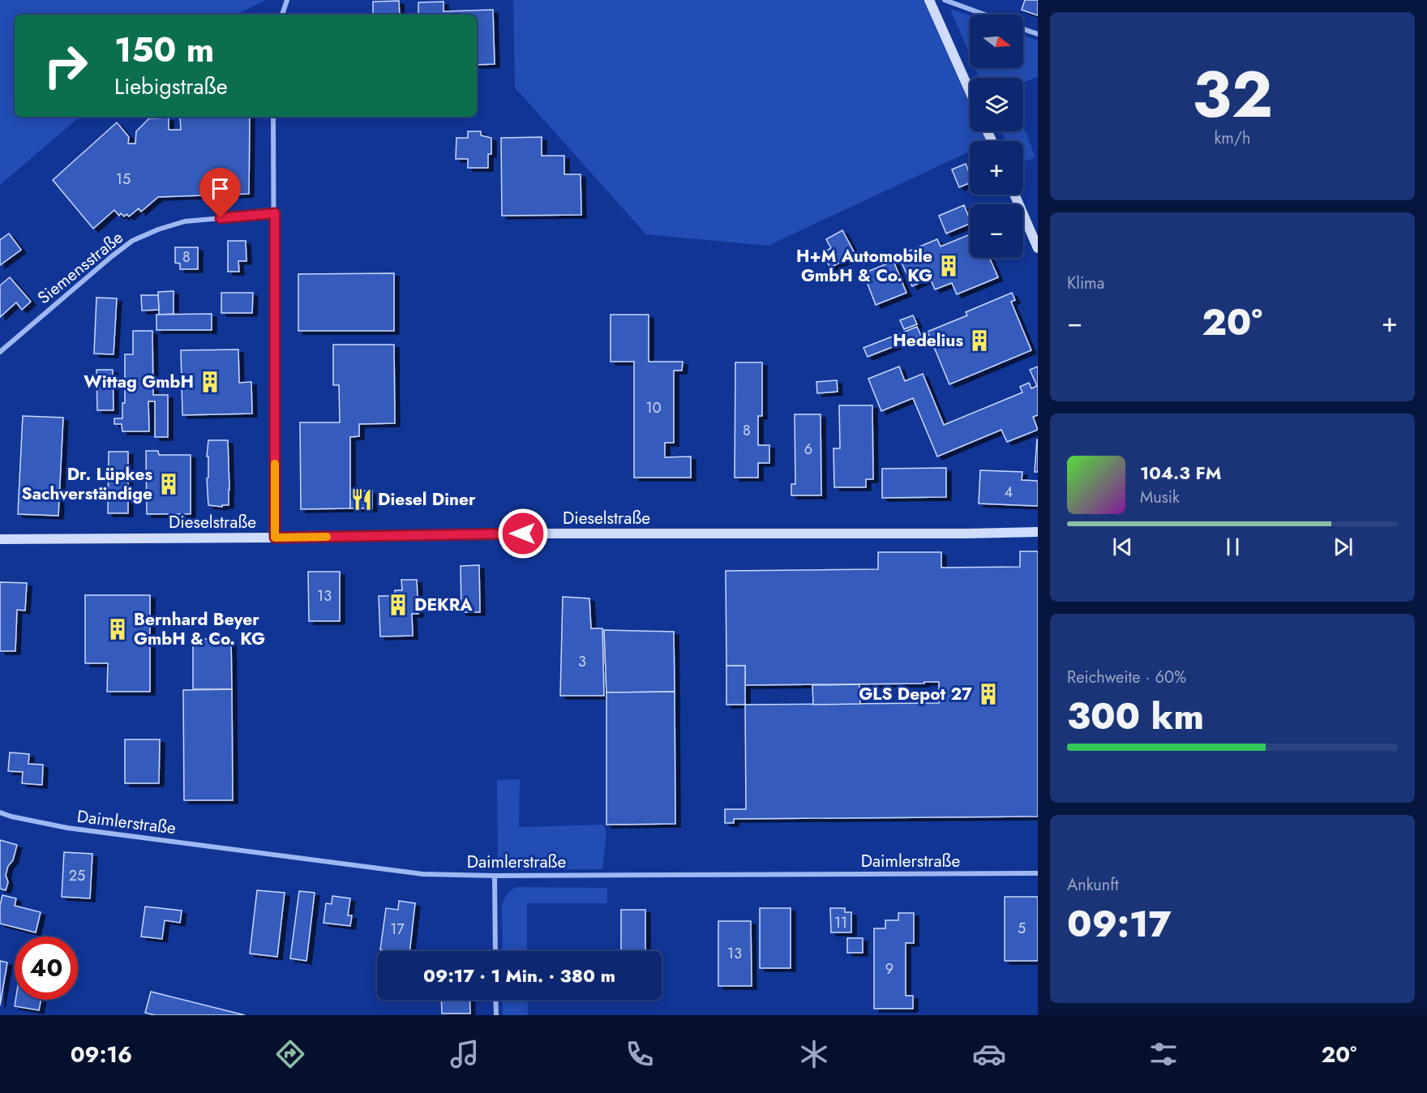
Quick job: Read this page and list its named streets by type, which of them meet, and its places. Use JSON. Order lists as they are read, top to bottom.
{
  "streets": {
    "street": ["Siemensstraße", "Dieselstraße", "Daimlerstraße"]
  },
  "places": {
    "building": [
      "H+M Automobile GmbH & Co. KG",
      "Hedelius",
      "Wittag GmbH",
      "Dr. Lüpkes Sachverständige",
      "DEKRA",
      "Bernhard Beyer GmbH & Co. KG",
      "GLS Depot 27"
    ],
    "restaurant": ["Diesel Diner"]
  },
  "house_numbers": [
    "15",
    "8",
    "10",
    "8",
    "6",
    "4",
    "13",
    "3",
    "25",
    "11",
    "5",
    "17",
    "13",
    "9"
  ],
  "north": "right",
  "page": {
    "tile": [
      ["32", "km/h"],
      "Klima",
      ["Reichweite · 60%", "300 km"],
      ["Ankunft", "09:17"]
    ],
    "map_buttons": ["+", "−"],
    "turn": ["150 m", "Liebigstraße"],
    "heat": ["−", "20°", "+"],
    "song": ["104.3 FM", "Musik"],
    "limit": "40",
    "trip": "09:17 · 1 Min. · 380 m",
    "tabs": ["09:16", "20°"]
  }
}
